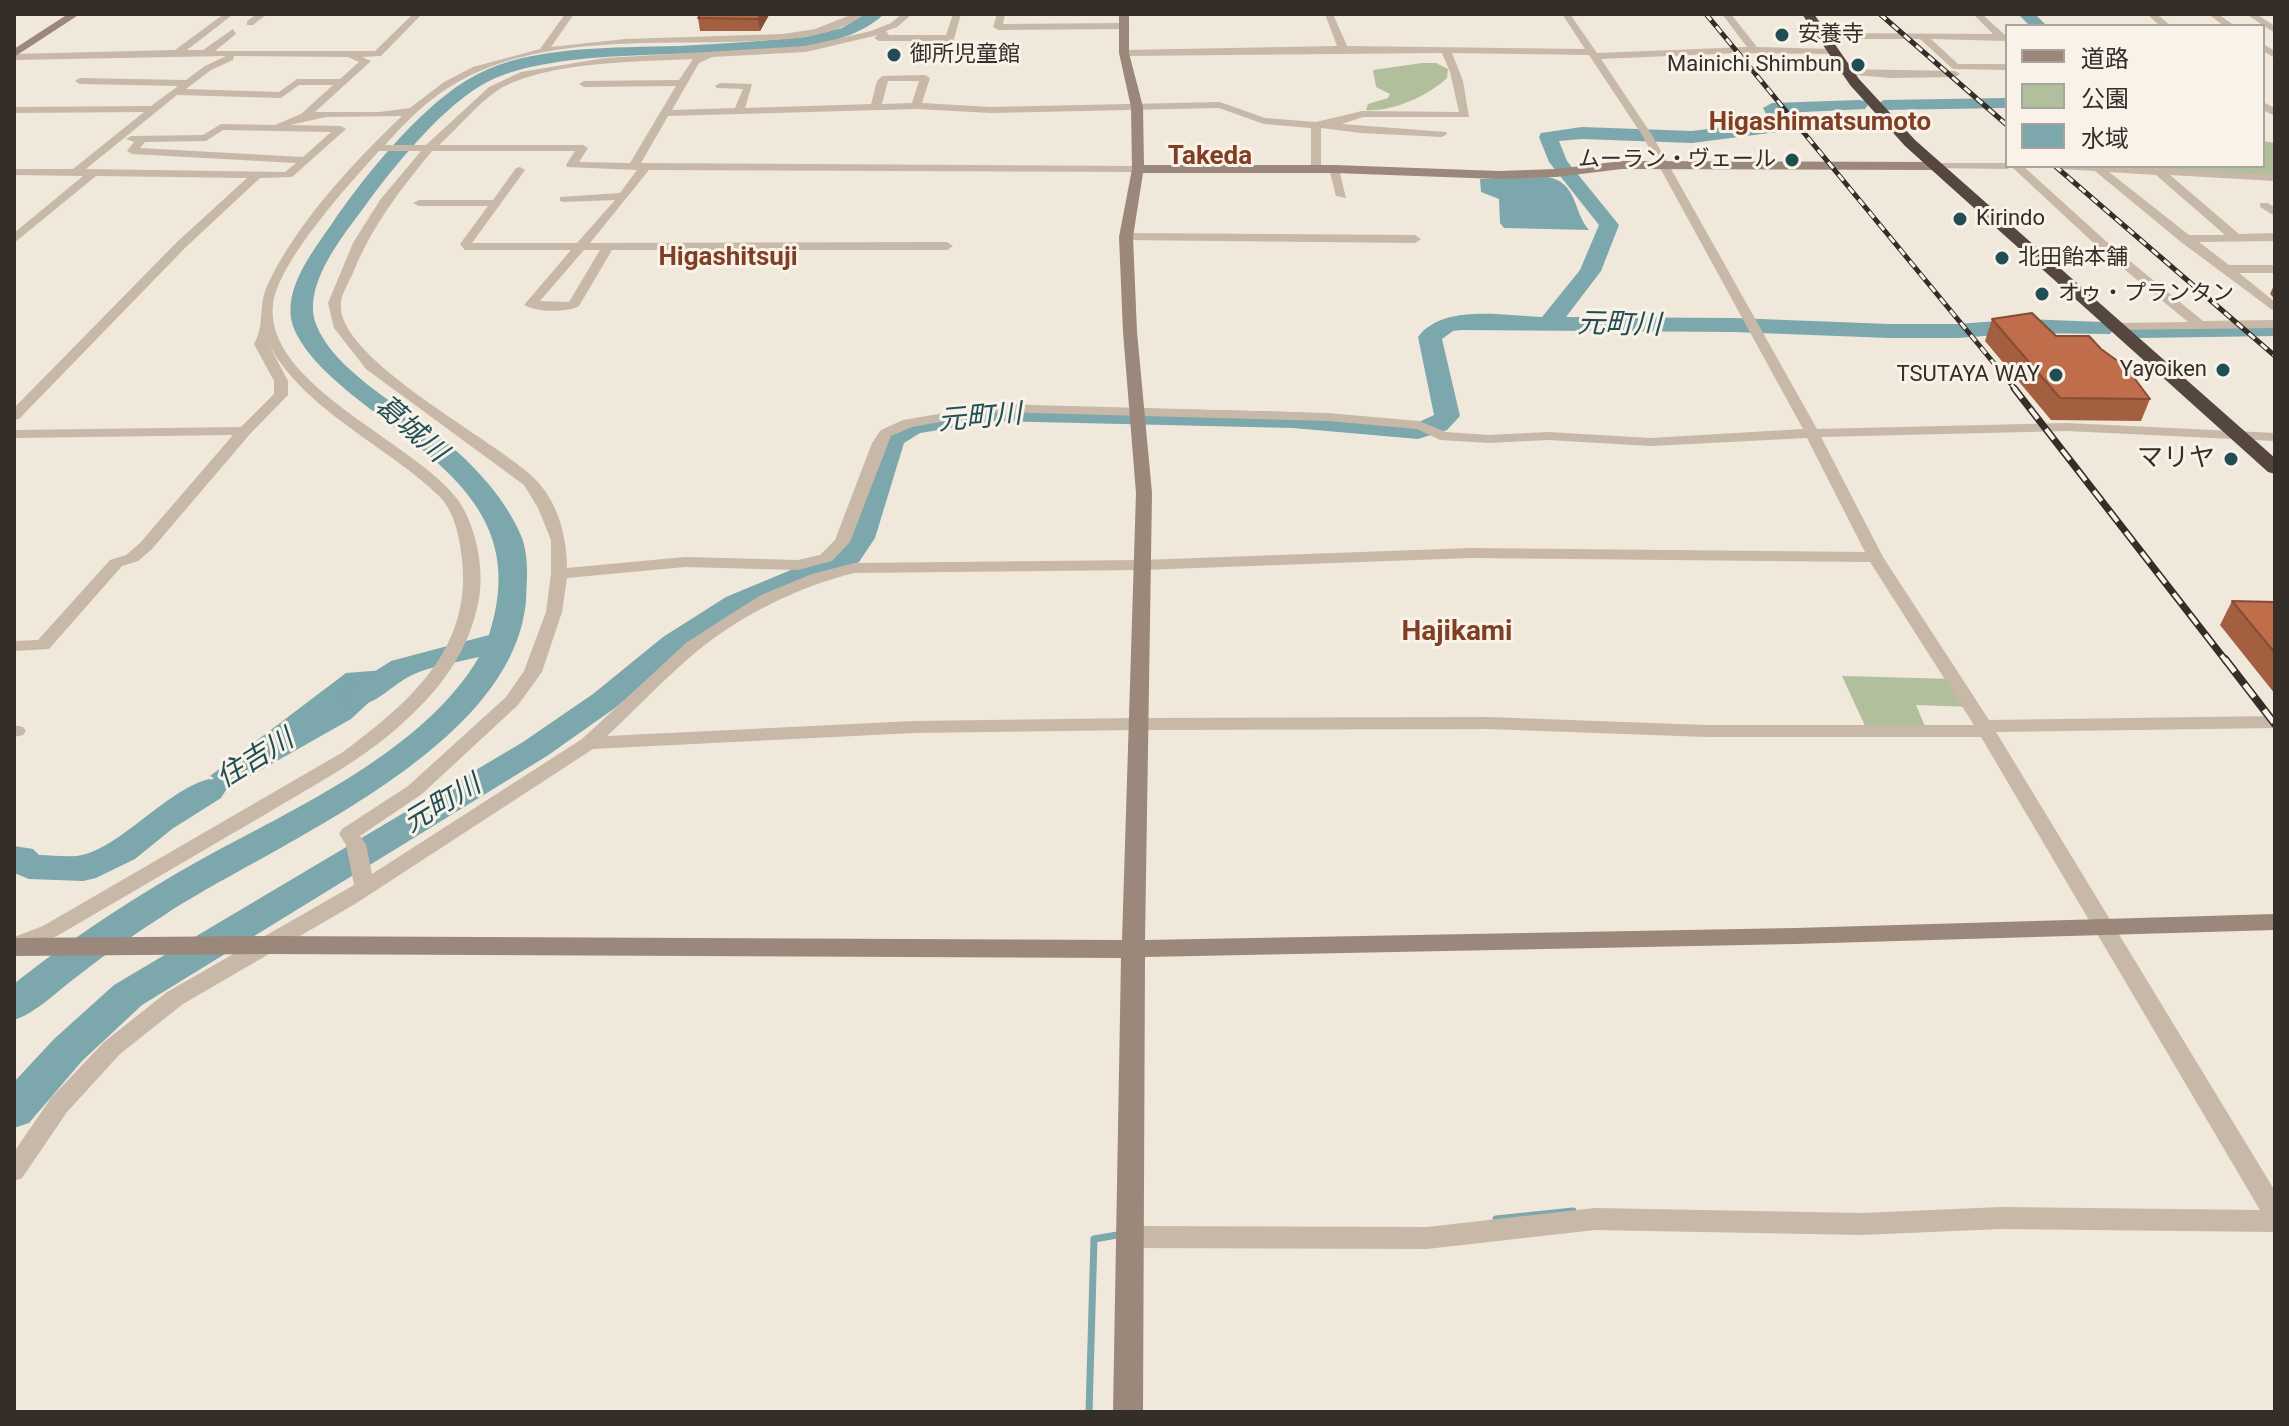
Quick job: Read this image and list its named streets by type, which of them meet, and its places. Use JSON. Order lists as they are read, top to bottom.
{
  "districts": [
    "Higashimatsumoto",
    "Takeda",
    "Higashitsuji",
    "Hajikami"
  ],
  "water": ["元町川", "葛城川", "住吉川"],
  "places": [
    "安養寺",
    "御所児童館",
    "Mainichi Shimbun",
    "ムーラン・ヴェール",
    "Kirindo",
    "北田飴本舗",
    "オゥ・プランタン",
    "Yayoiken",
    "TSUTAYA WAY",
    "マリヤ"
  ],
  "legend": ["道路", "公園", "水域"]
}
